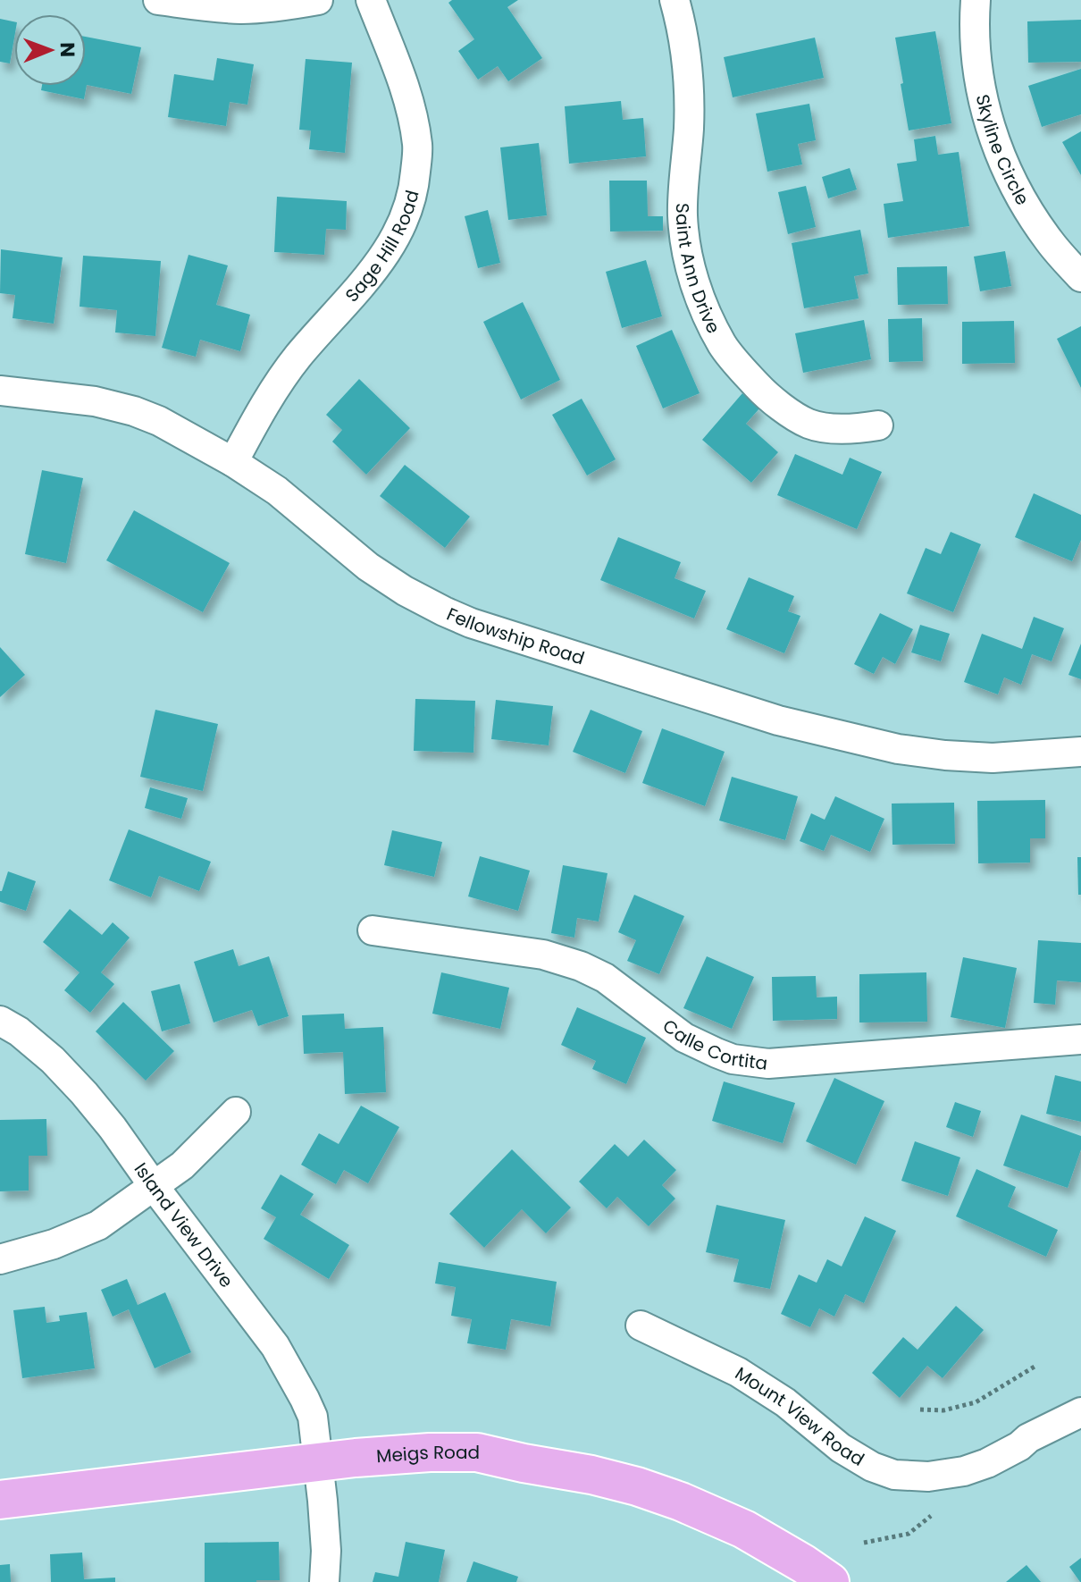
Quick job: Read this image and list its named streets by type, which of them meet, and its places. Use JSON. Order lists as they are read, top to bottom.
{
  "streets": {
    "main road": ["Meigs Road"],
    "street": [
      "Skyline Circle",
      "Sage Hill Road",
      "Saint Ann Drive",
      "Fellowship Road",
      "Calle Cortita",
      "Island View Drive",
      "Mount View Road"
    ]
  },
  "crossings": [
    ["Sage Hill Road", "Fellowship Road"],
    ["Island View Drive", "Meigs Road"]
  ],
  "north": "right"
}
